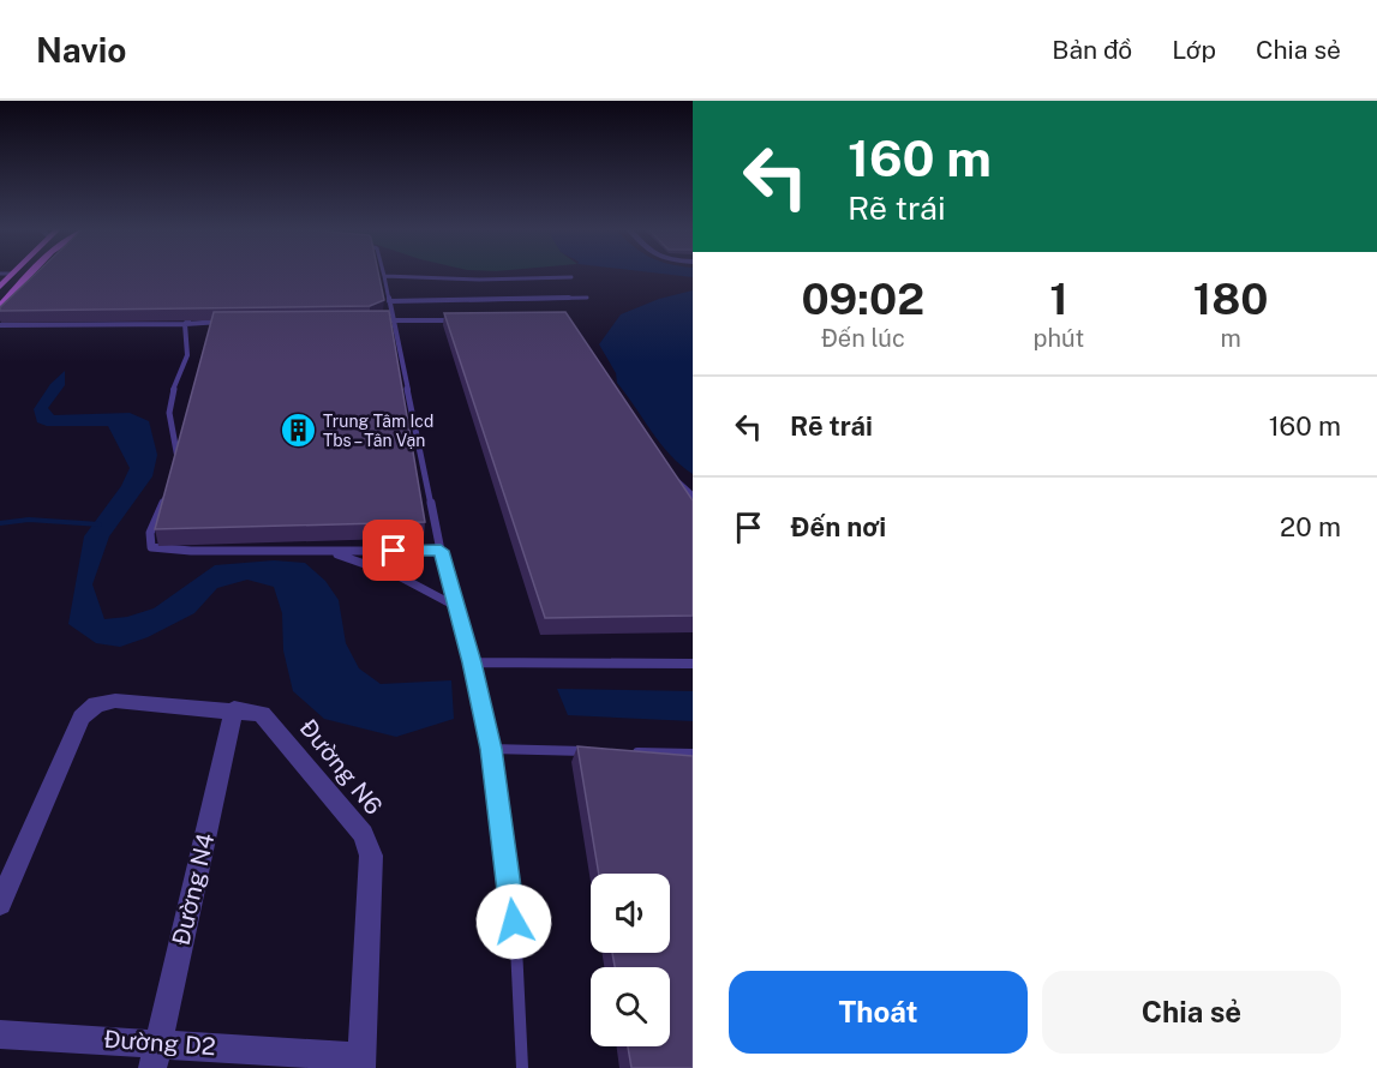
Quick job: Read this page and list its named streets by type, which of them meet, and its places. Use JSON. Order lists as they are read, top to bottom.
{
  "streets": {
    "street": ["Đường N6", "Đường N4", "Đường D2"]
  },
  "crossings": [
    ["Đường N6", "Đường N4"],
    ["Đường N6", "Đường D2"],
    ["Đường N4", "Đường D2"]
  ],
  "places": {
    "building": ["Trung Tâm Icd Tbs – Tân Vạn"]
  },
  "page": {
    "header": "Navio",
    "nav": ["Bản đồ", "Lớp", "Chia sẻ"],
    "turn": ["160 m", "Rẽ trái"],
    "eta": [
      "09:02",
      "Đến lúc",
      "1",
      "phút",
      "180",
      "m"
    ],
    "list": [
      {
        "name": "Rẽ trái",
        "value": "160 m"
      },
      {
        "name": "Đến nơi",
        "value": "20 m"
      }
    ],
    "buttons": ["Thoát", "Chia sẻ"]
  }
}
